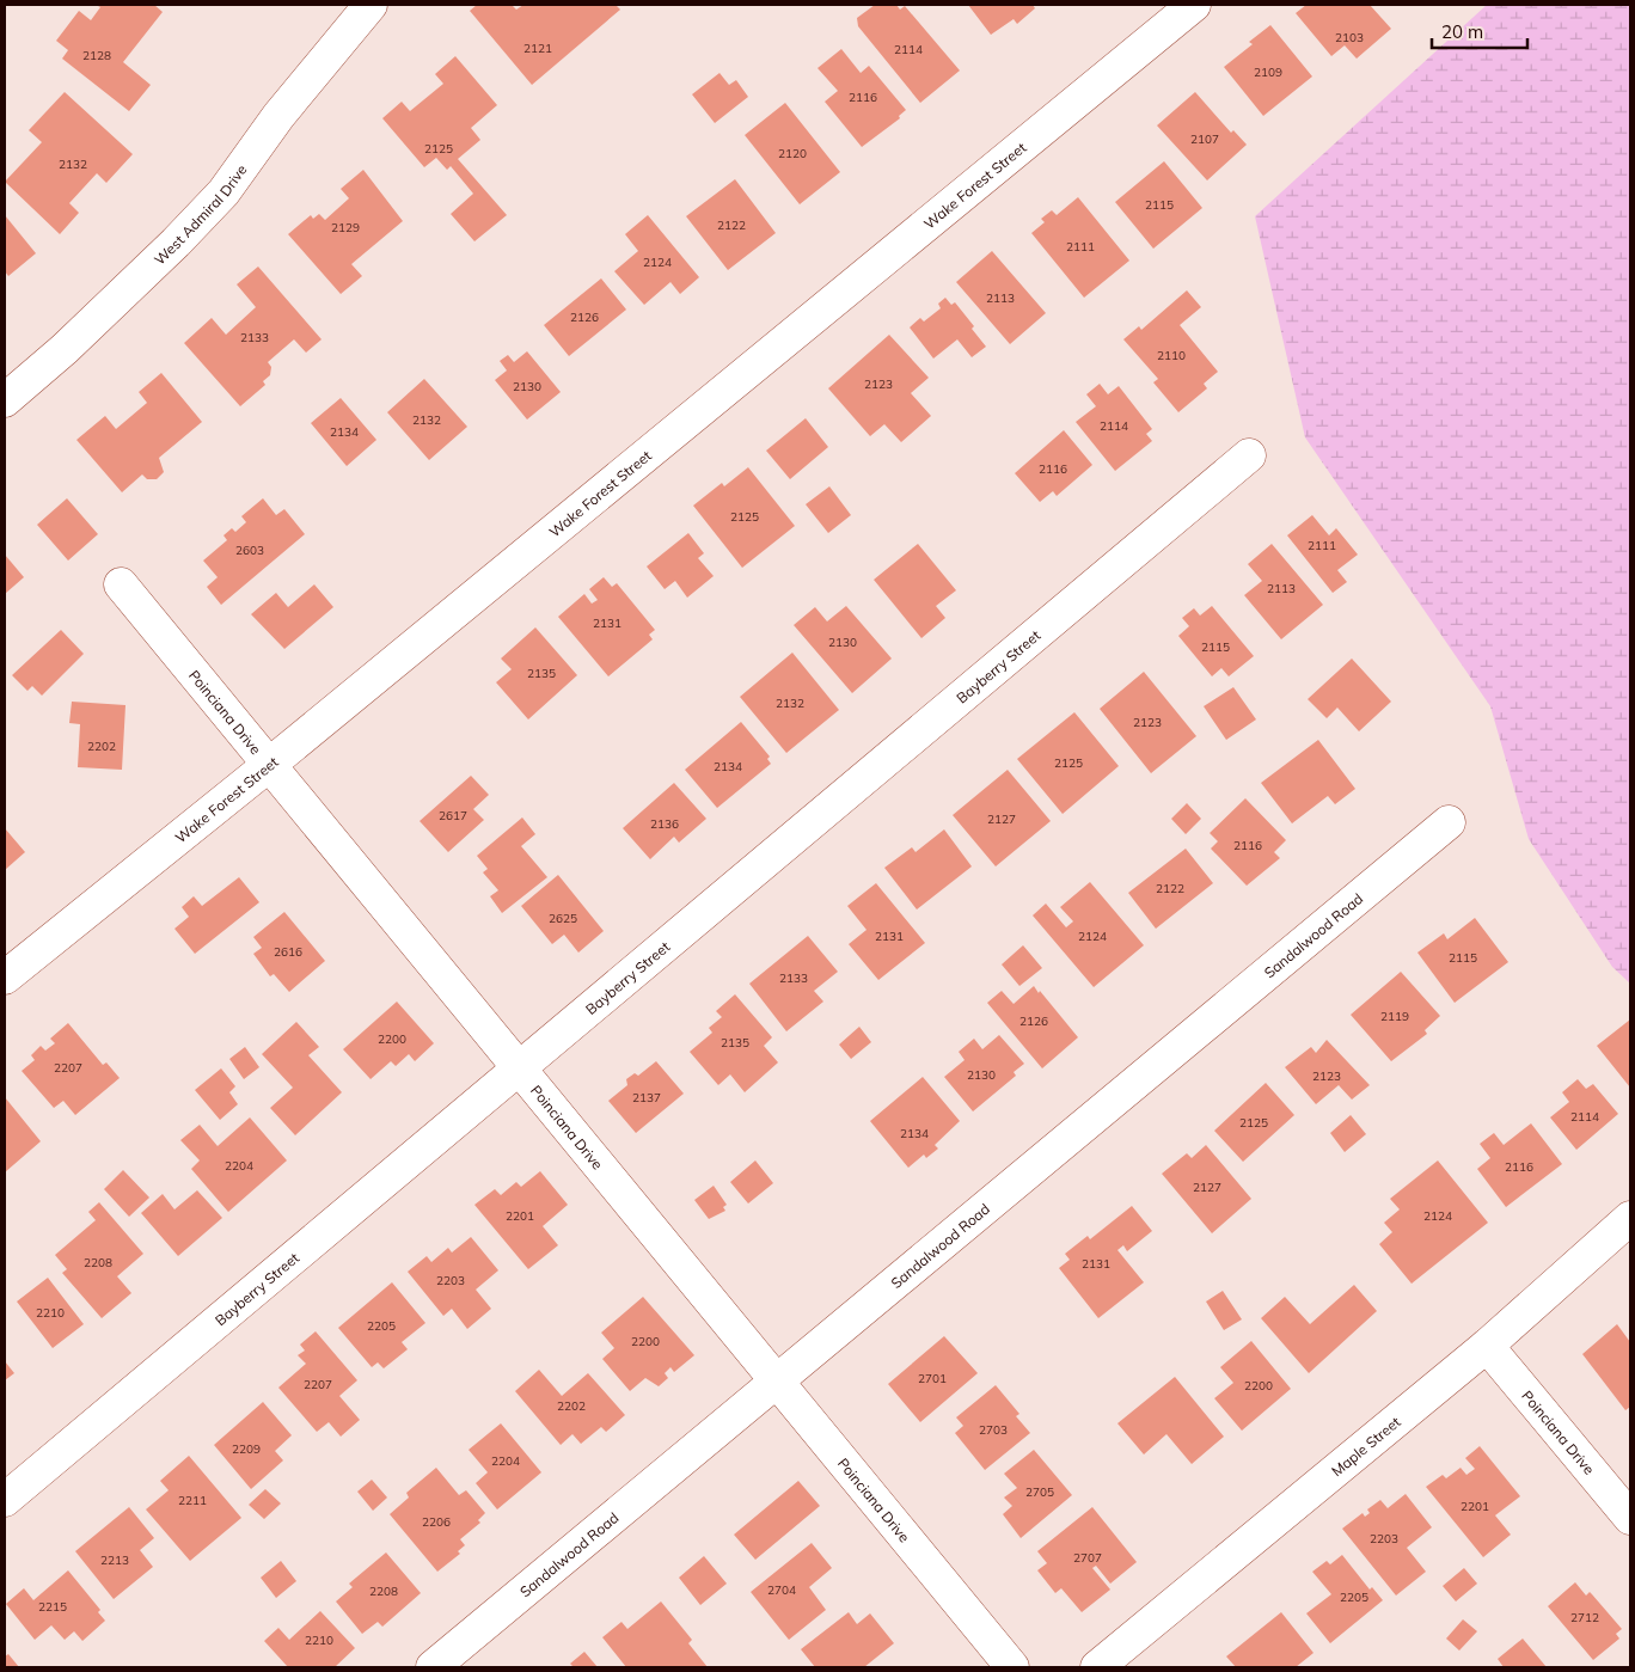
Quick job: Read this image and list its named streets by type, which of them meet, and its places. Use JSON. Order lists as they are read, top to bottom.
{
  "streets": {
    "street": [
      "Wake Forest Street",
      "West Admiral Drive",
      "Bayberry Street",
      "Poinciana Drive",
      "Sandalwood Road",
      "Maple Street"
    ]
  },
  "crossings": [
    ["Wake Forest Street", "Poinciana Drive"],
    ["Bayberry Street", "Poinciana Drive"],
    ["Poinciana Drive", "Sandalwood Road"],
    ["Poinciana Drive", "Maple Street"]
  ],
  "house_numbers": [
    "2103",
    "2121",
    "2114",
    "2128",
    "2109",
    "2116",
    "2107",
    "2125",
    "2120",
    "2132",
    "2115",
    "2122",
    "2129",
    "2111",
    "2124",
    "2113",
    "2126",
    "2133",
    "2110",
    "2123",
    "2130",
    "2132",
    "2114",
    "2134",
    "2116",
    "2125",
    "2111",
    "2603",
    "2113",
    "2131",
    "2130",
    "2115",
    "2135",
    "2132",
    "2123",
    "2202",
    "2125",
    "2134",
    "2617",
    "2127",
    "2136",
    "2116",
    "2122",
    "2625",
    "2131",
    "2124",
    "2616",
    "2115",
    "2133",
    "2119",
    "2126",
    "2200",
    "2135",
    "2207",
    "2130",
    "2123",
    "2137",
    "2114",
    "2125",
    "2134",
    "2204",
    "2116",
    "2127",
    "2201",
    "2124",
    "2208",
    "2131",
    "2203",
    "2210",
    "2205",
    "2200",
    "2701",
    "2207",
    "2200",
    "2202",
    "2703",
    "2209",
    "2204",
    "2705",
    "2211",
    "2201",
    "2206",
    "2203",
    "2707",
    "2213",
    "2704",
    "2208",
    "2205",
    "2215",
    "2712",
    "2210"
  ],
  "scale_bar": "20 m"
}
